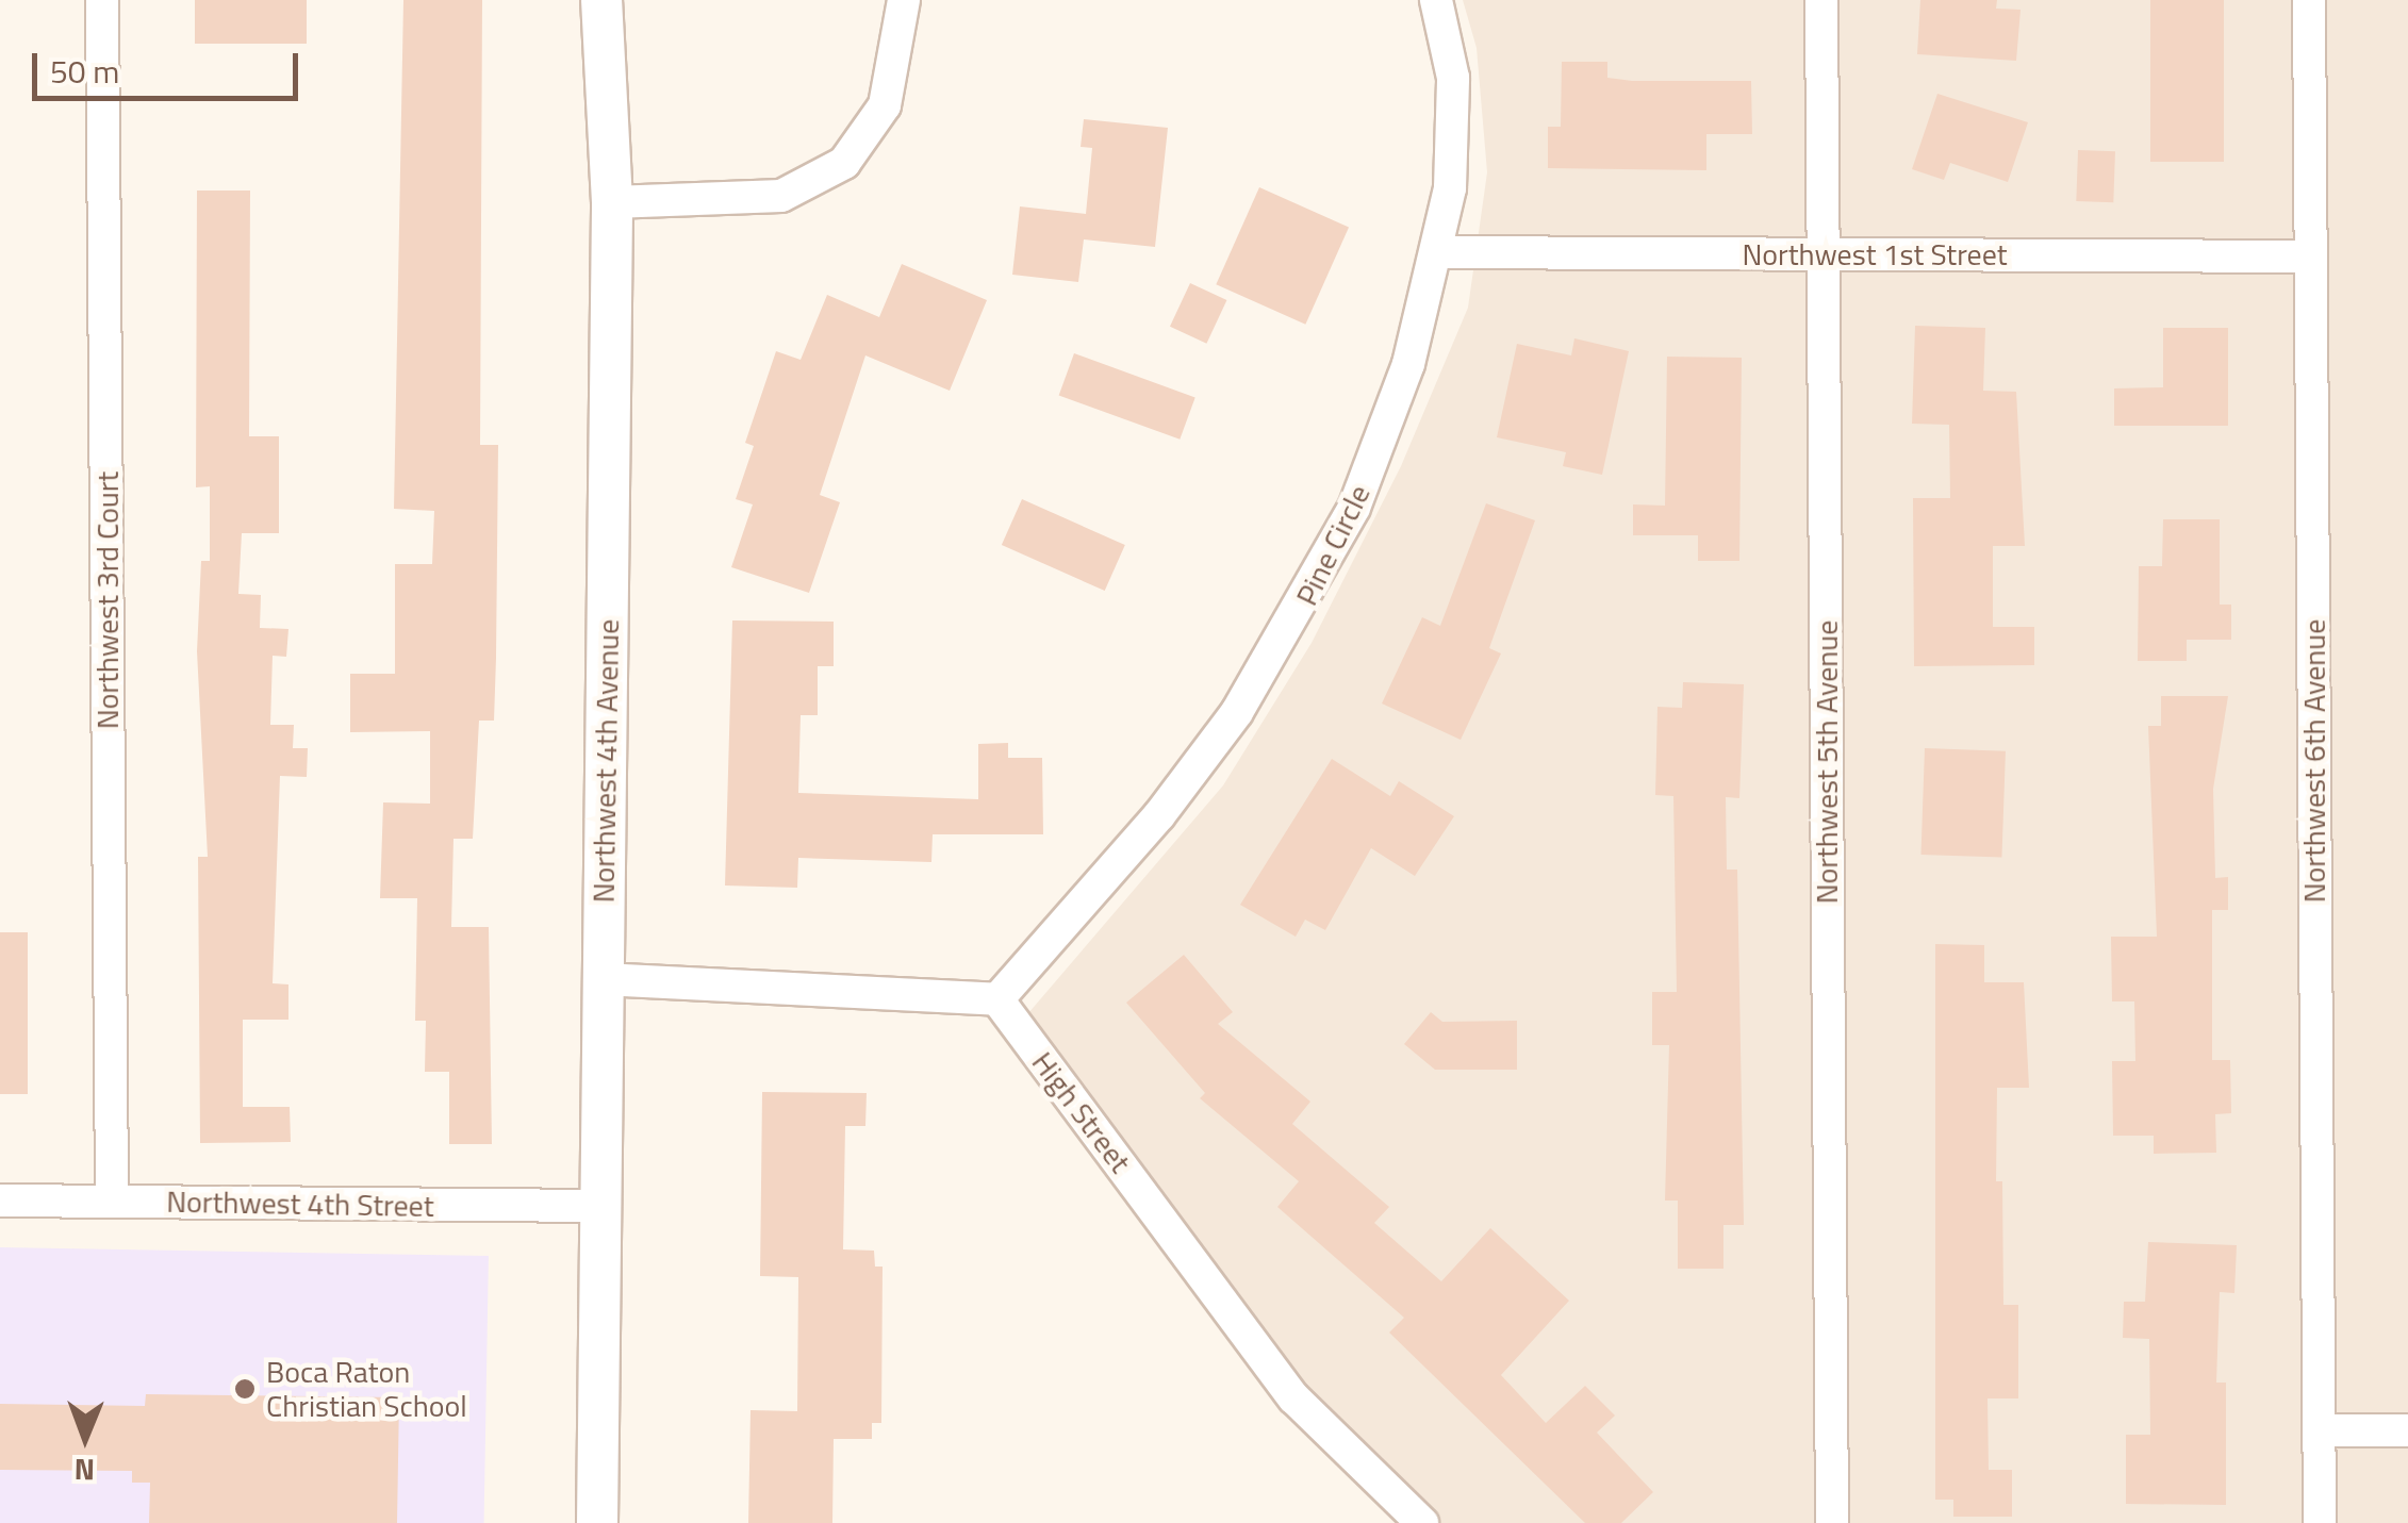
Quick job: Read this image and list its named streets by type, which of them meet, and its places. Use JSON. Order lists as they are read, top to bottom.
{
  "streets": {
    "street": [
      "Northwest 1st Street",
      "Pine Circle",
      "Northwest 3rd Court",
      "Northwest 4th Avenue",
      "Northwest 6th Avenue",
      "Northwest 5th Avenue",
      "High Street",
      "Northwest 4th Street"
    ]
  },
  "crossings": [
    ["Northwest 1st Street", "Pine Circle"],
    ["Northwest 1st Street", "Northwest 6th Avenue"],
    ["Northwest 1st Street", "Northwest 5th Avenue"],
    ["Pine Circle", "High Street"],
    ["Northwest 3rd Court", "Northwest 4th Street"],
    ["Northwest 4th Avenue", "Northwest 4th Street"]
  ],
  "places": ["Boca Raton Christian School"],
  "scale_bar": "50 m",
  "north": "bottom"
}
